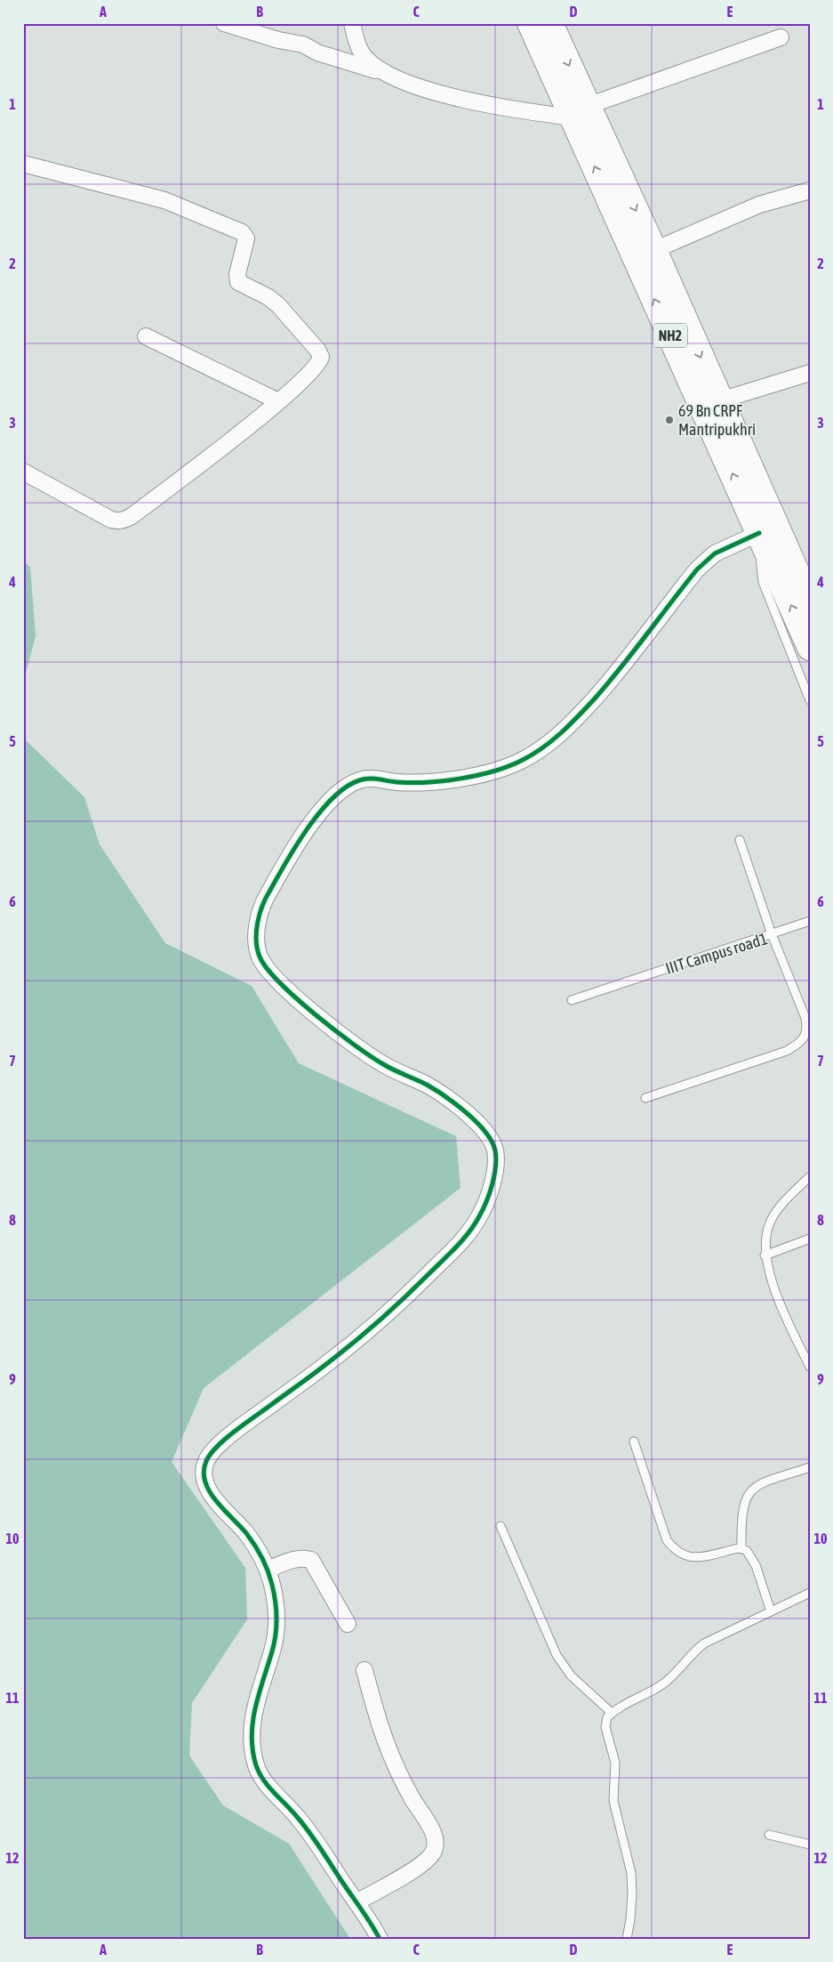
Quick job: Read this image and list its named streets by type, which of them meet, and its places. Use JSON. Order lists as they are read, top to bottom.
{
  "streets": {
    "highway": ["NH2"],
    "lane": ["IIIT Campus road1"]
  },
  "places": ["69 Bn CRPF Mantripukhri"],
  "grid": {
    "columns": [
      "A",
      "B",
      "C",
      "D",
      "E"
    ],
    "rows": [
      "1",
      "2",
      "3",
      "4",
      "5",
      "6",
      "7",
      "8",
      "9",
      "10",
      "11",
      "12"
    ]
  }
}
